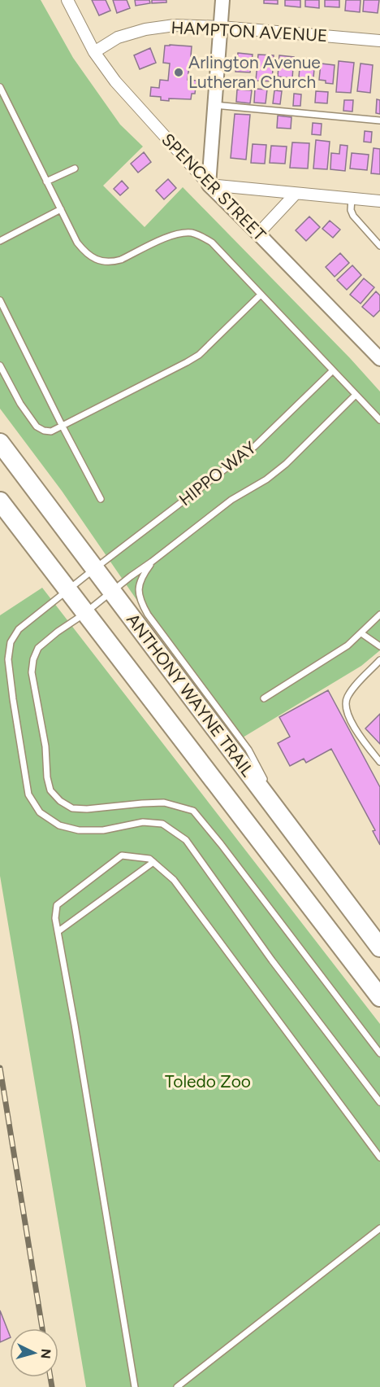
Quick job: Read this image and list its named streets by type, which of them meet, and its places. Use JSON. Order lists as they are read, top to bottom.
{
  "streets": {
    "highway": ["ANTHONY WAYNE TRAIL"],
    "street": ["HAMPTON AVENUE", "SPENCER STREET"],
    "lane": ["HIPPO WAY"]
  },
  "crossings": [
    ["HAMPTON AVENUE", "SPENCER STREET"],
    ["HIPPO WAY", "ANTHONY WAYNE TRAIL"]
  ],
  "parks": ["Toledo Zoo"],
  "places": ["Arlington Avenue Lutheran Church"],
  "north": "right"
}
